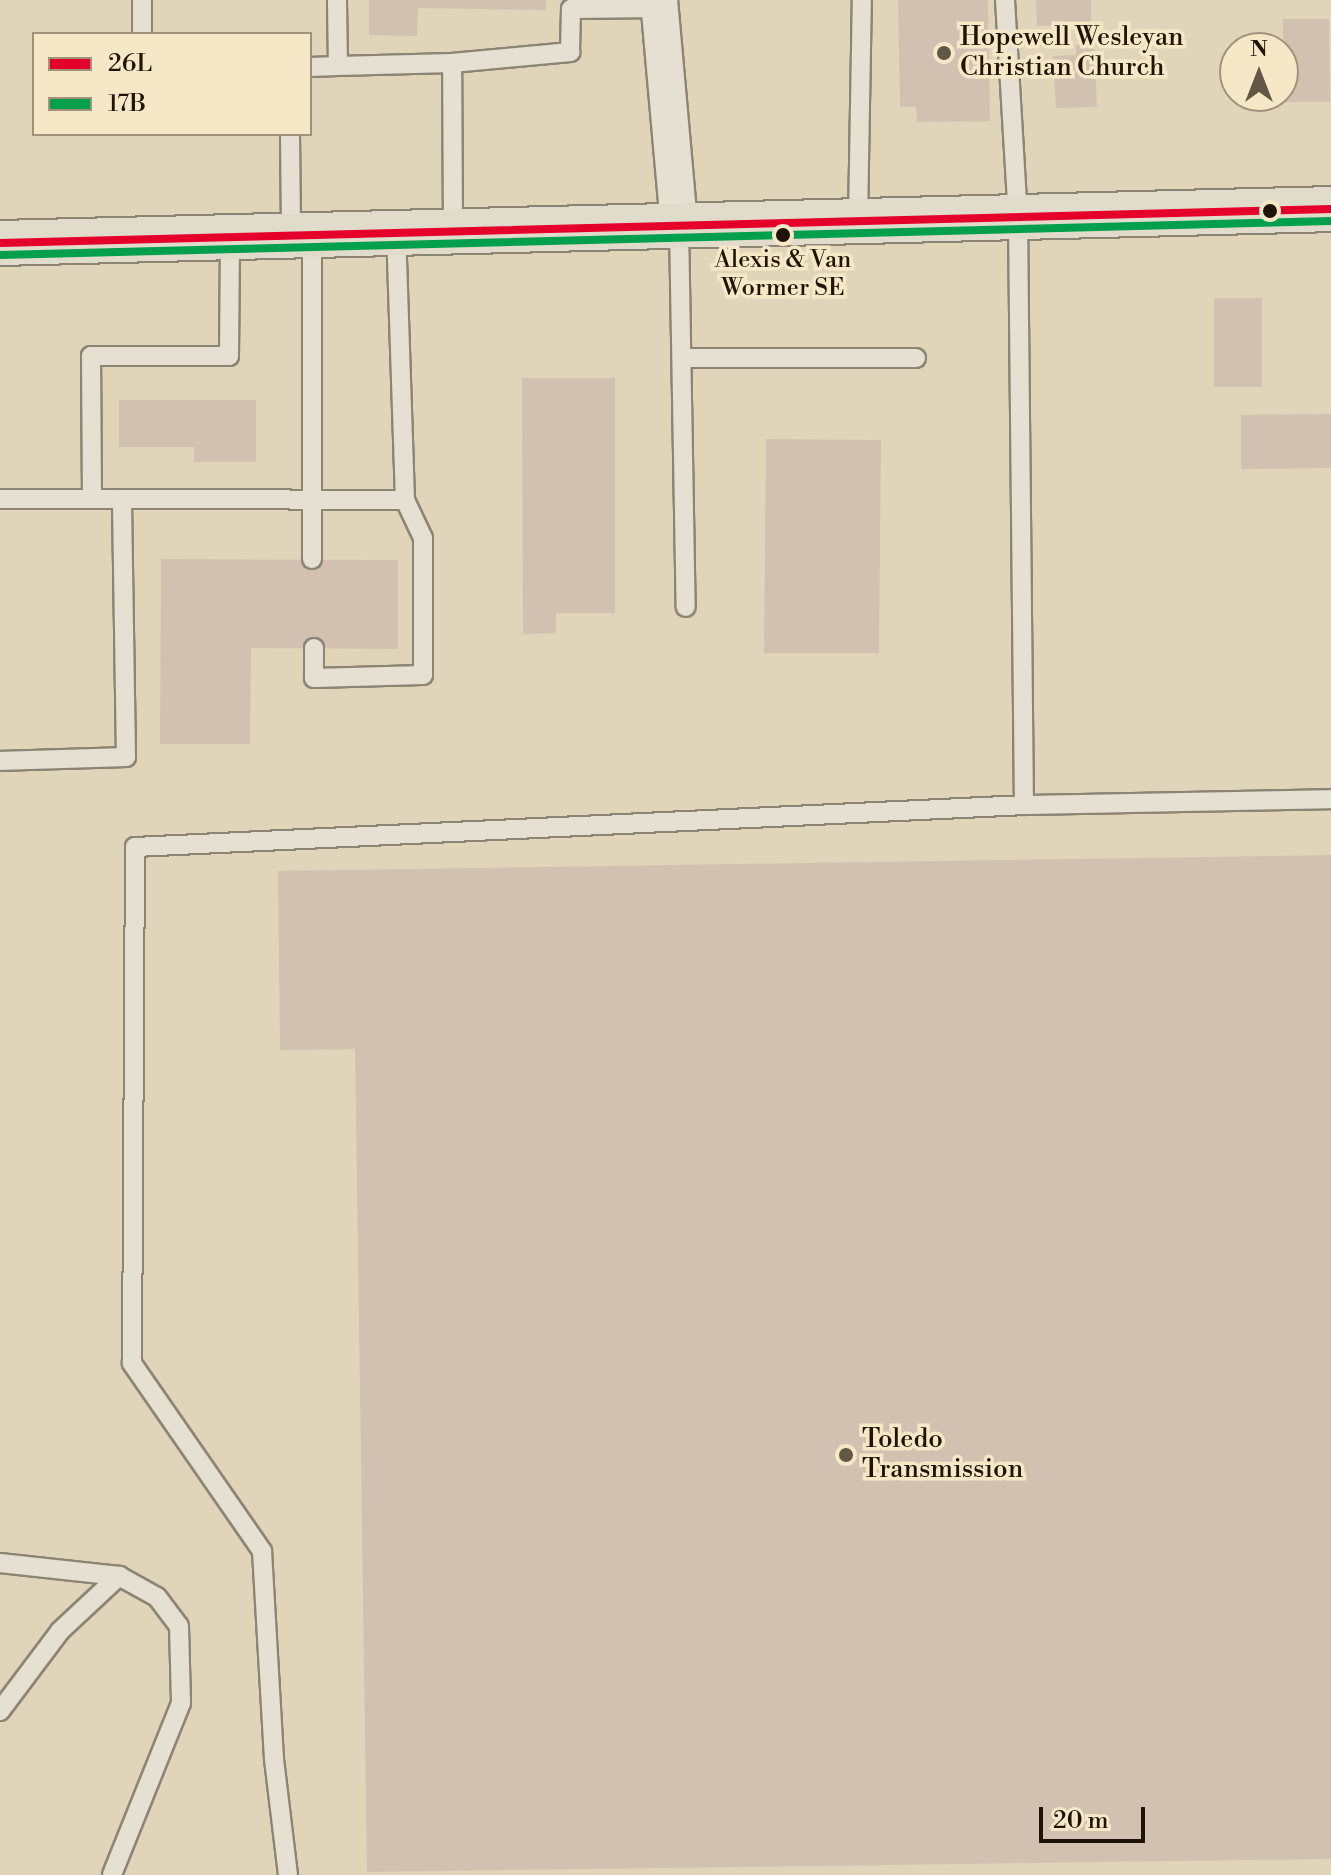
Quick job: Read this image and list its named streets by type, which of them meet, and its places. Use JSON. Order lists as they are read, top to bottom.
{
  "places": ["Hopewell Wesleyan Christian Church", "Alexis & Van Wormer SE", "Toledo Transmission"],
  "lines": ["transit line 26L", "transit line 17B"],
  "legend": ["26L", "17B"],
  "scale_bar": "20 m",
  "north": "top"
}
